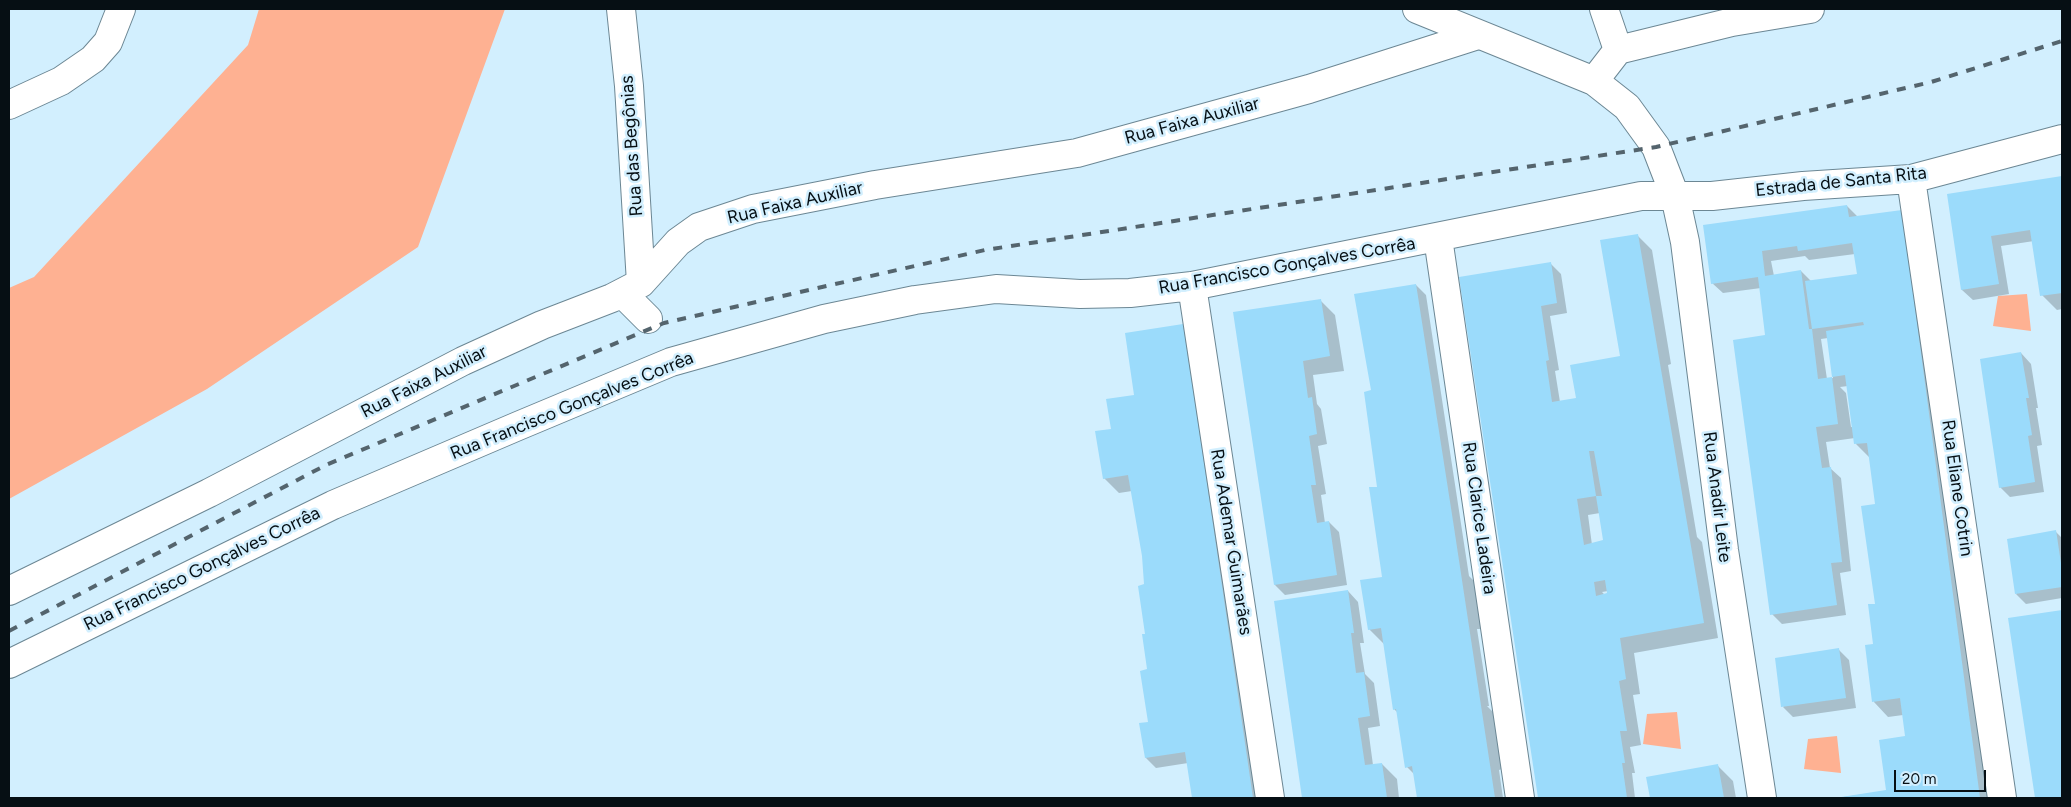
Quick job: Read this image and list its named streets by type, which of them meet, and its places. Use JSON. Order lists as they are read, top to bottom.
{
  "streets": {
    "street": [
      "Rua Faixa Auxiliar",
      "Rua das Begônias",
      "Estrada de Santa Rita",
      "Rua Francisco Gonçalves Corrêa",
      "Rua Eliane Cotrin",
      "Rua Anadir Leite",
      "Rua Clarice Ladeira",
      "Rua Ademar Guimarães"
    ]
  },
  "crossings": [
    ["Rua Faixa Auxiliar", "Rua das Begônias"],
    ["Rua Faixa Auxiliar", "Rua Anadir Leite"],
    ["Estrada de Santa Rita", "Rua Francisco Gonçalves Corrêa"],
    ["Estrada de Santa Rita", "Rua Eliane Cotrin"],
    ["Estrada de Santa Rita", "Rua Anadir Leite"],
    ["Rua Francisco Gonçalves Corrêa", "Rua Anadir Leite"],
    ["Rua Francisco Gonçalves Corrêa", "Rua Clarice Ladeira"],
    ["Rua Francisco Gonçalves Corrêa", "Rua Ademar Guimarães"]
  ],
  "scale_bar": "20 m"
}
